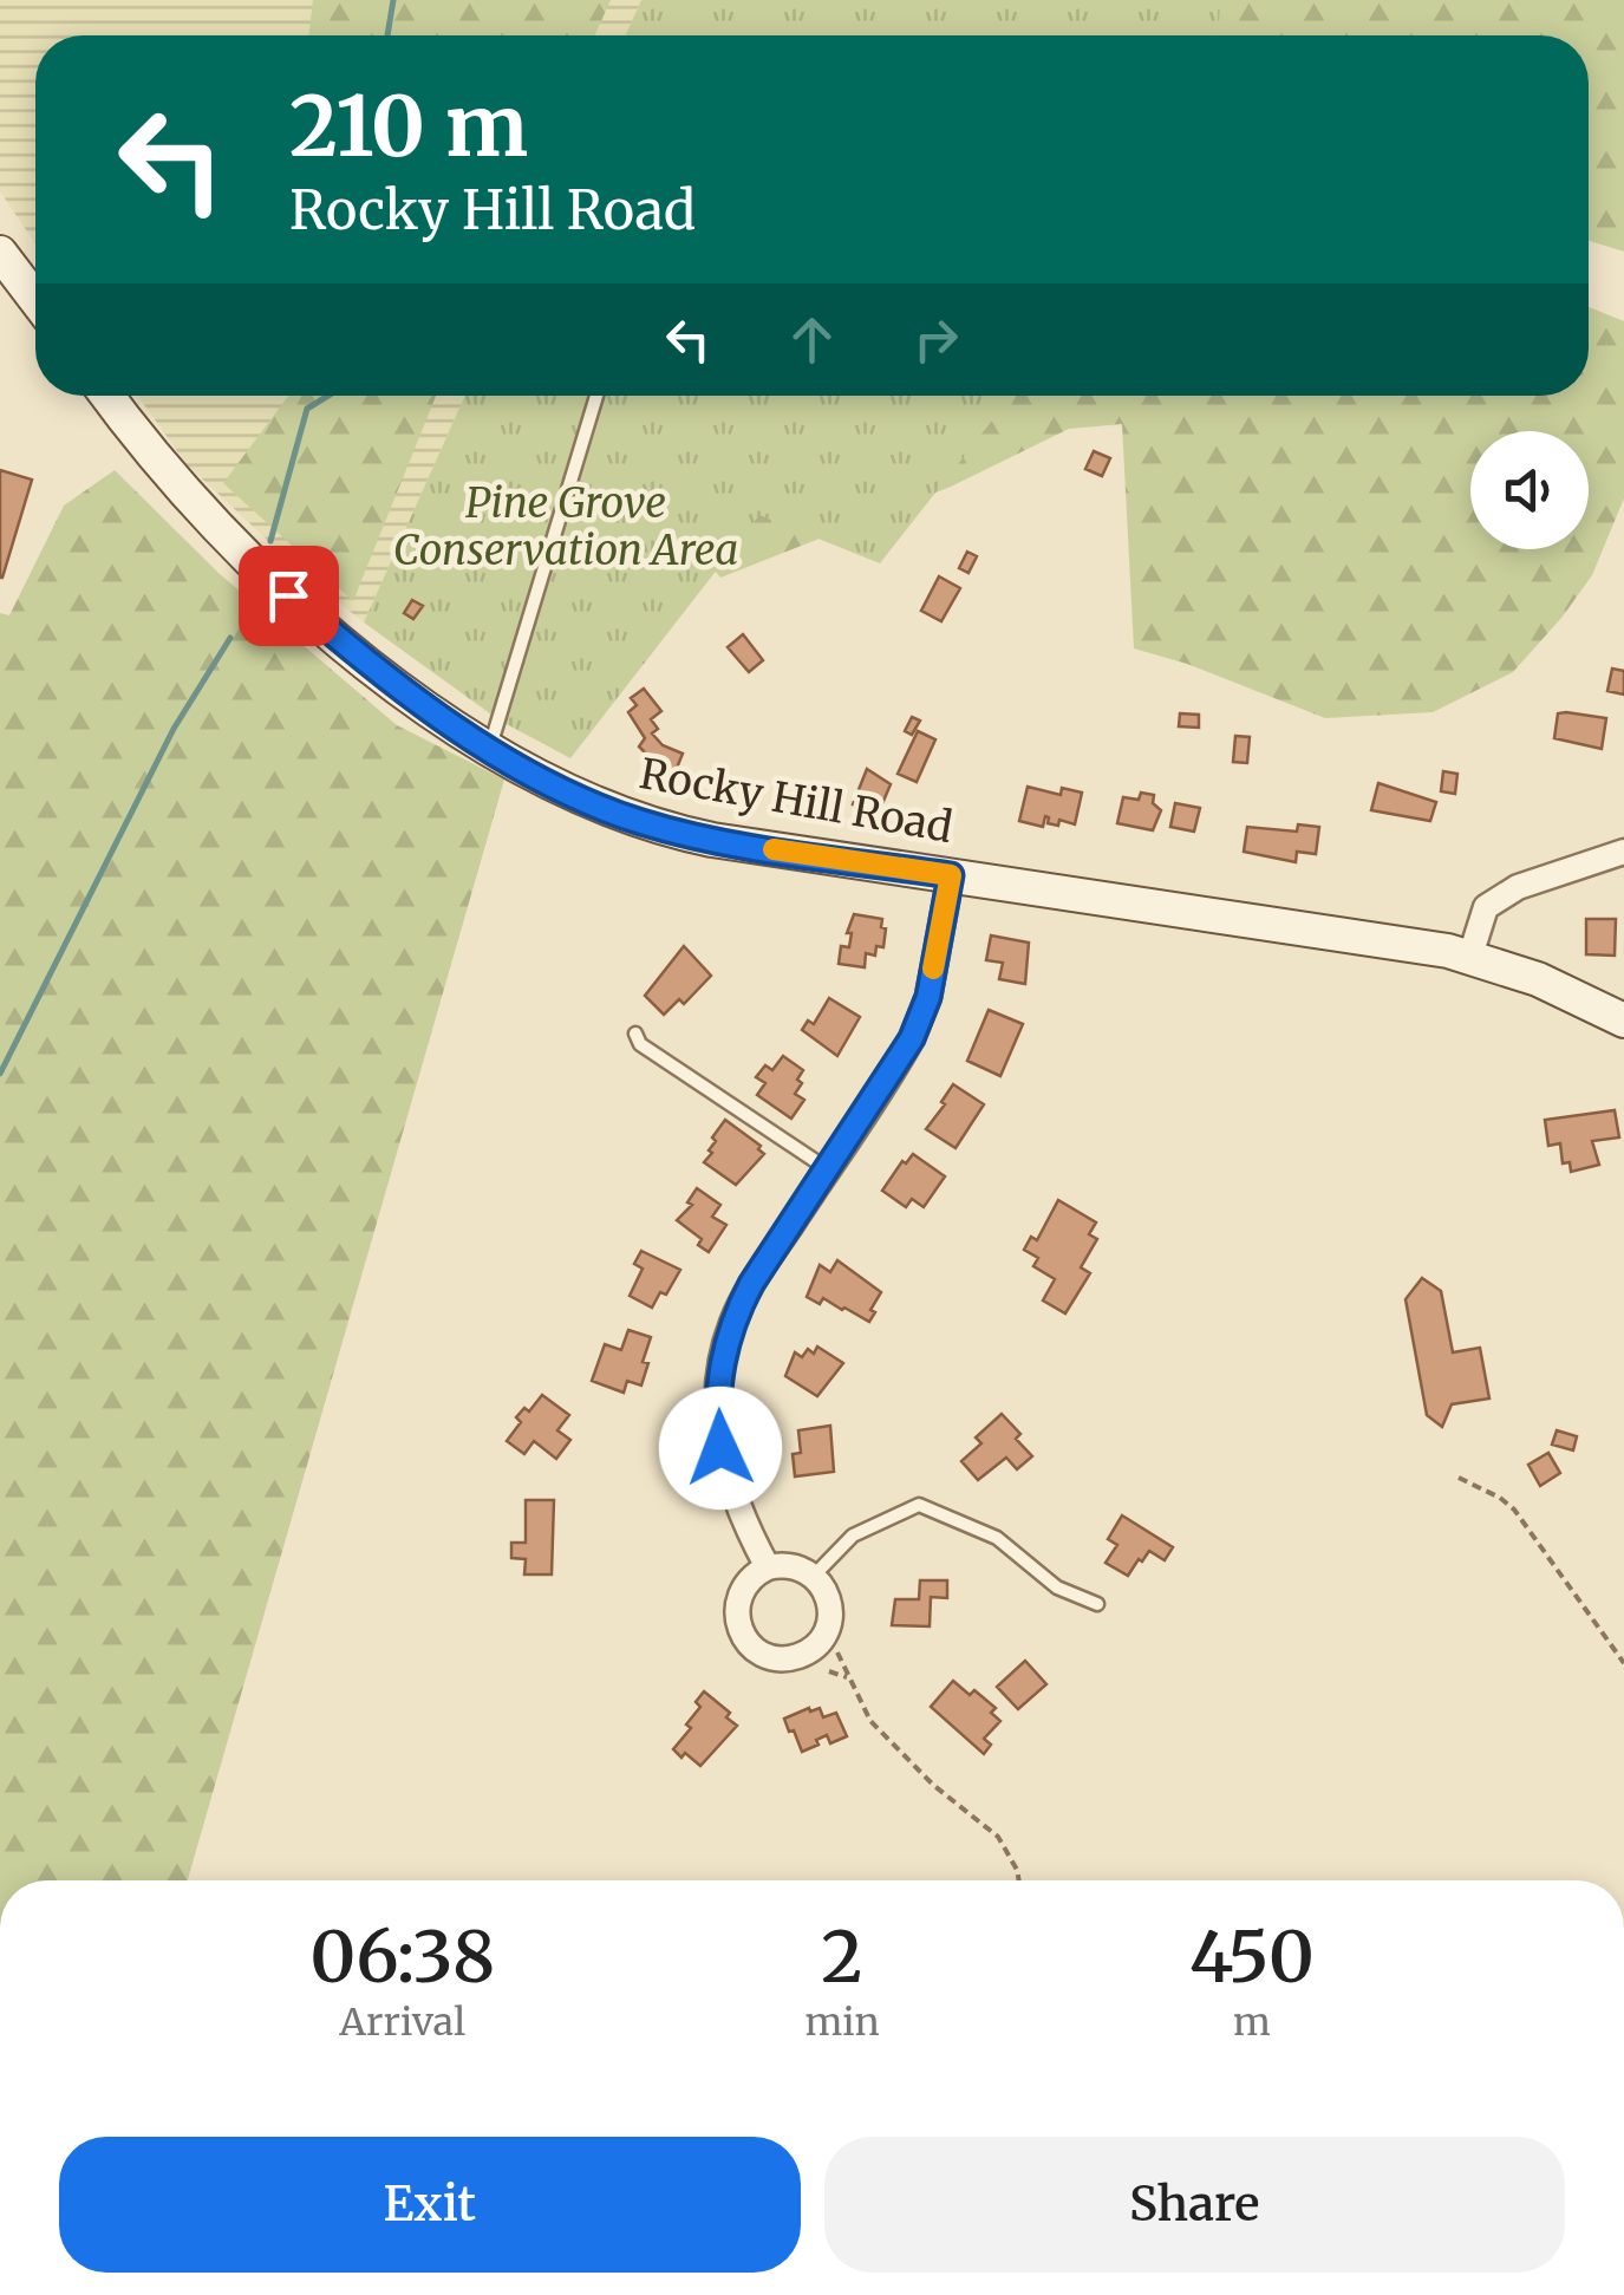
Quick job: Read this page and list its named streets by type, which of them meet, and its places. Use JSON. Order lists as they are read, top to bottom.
{
  "streets": {
    "main road": ["Rocky Hill Road"]
  },
  "parks": ["Pine Grove Conservation Area"],
  "page": {
    "turn": ["210 m", "Rocky Hill Road"],
    "eta": [
      "06:38",
      "Arrival",
      "2",
      "min",
      "450",
      "m"
    ],
    "buttons": ["Exit", "Share"]
  }
}
